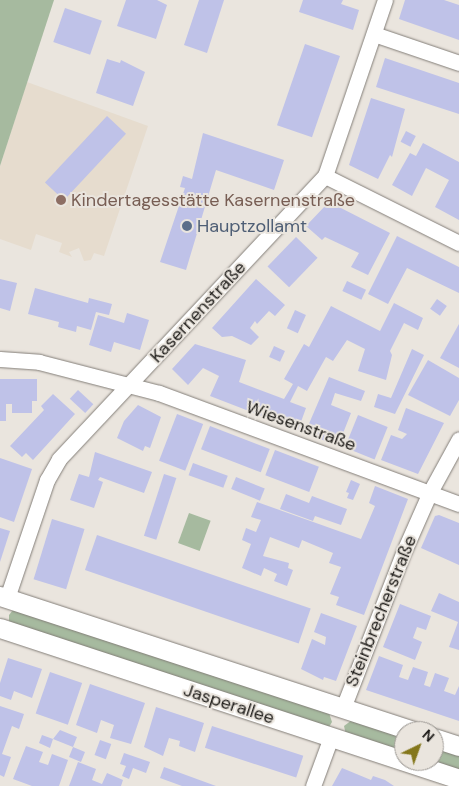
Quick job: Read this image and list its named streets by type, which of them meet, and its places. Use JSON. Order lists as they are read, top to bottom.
{
  "streets": {
    "street": [
      "Kasernenstraße",
      "Wiesenstraße",
      "Steinbrecherstraße",
      "Jasperallee"
    ]
  },
  "crossings": [
    ["Kasernenstraße", "Wiesenstraße"],
    ["Kasernenstraße", "Jasperallee"],
    ["Wiesenstraße", "Steinbrecherstraße"],
    ["Steinbrecherstraße", "Jasperallee"]
  ],
  "places": ["Kindertagesstätte Kasernenstraße", "Hauptzollamt"],
  "north": "top right"
}
